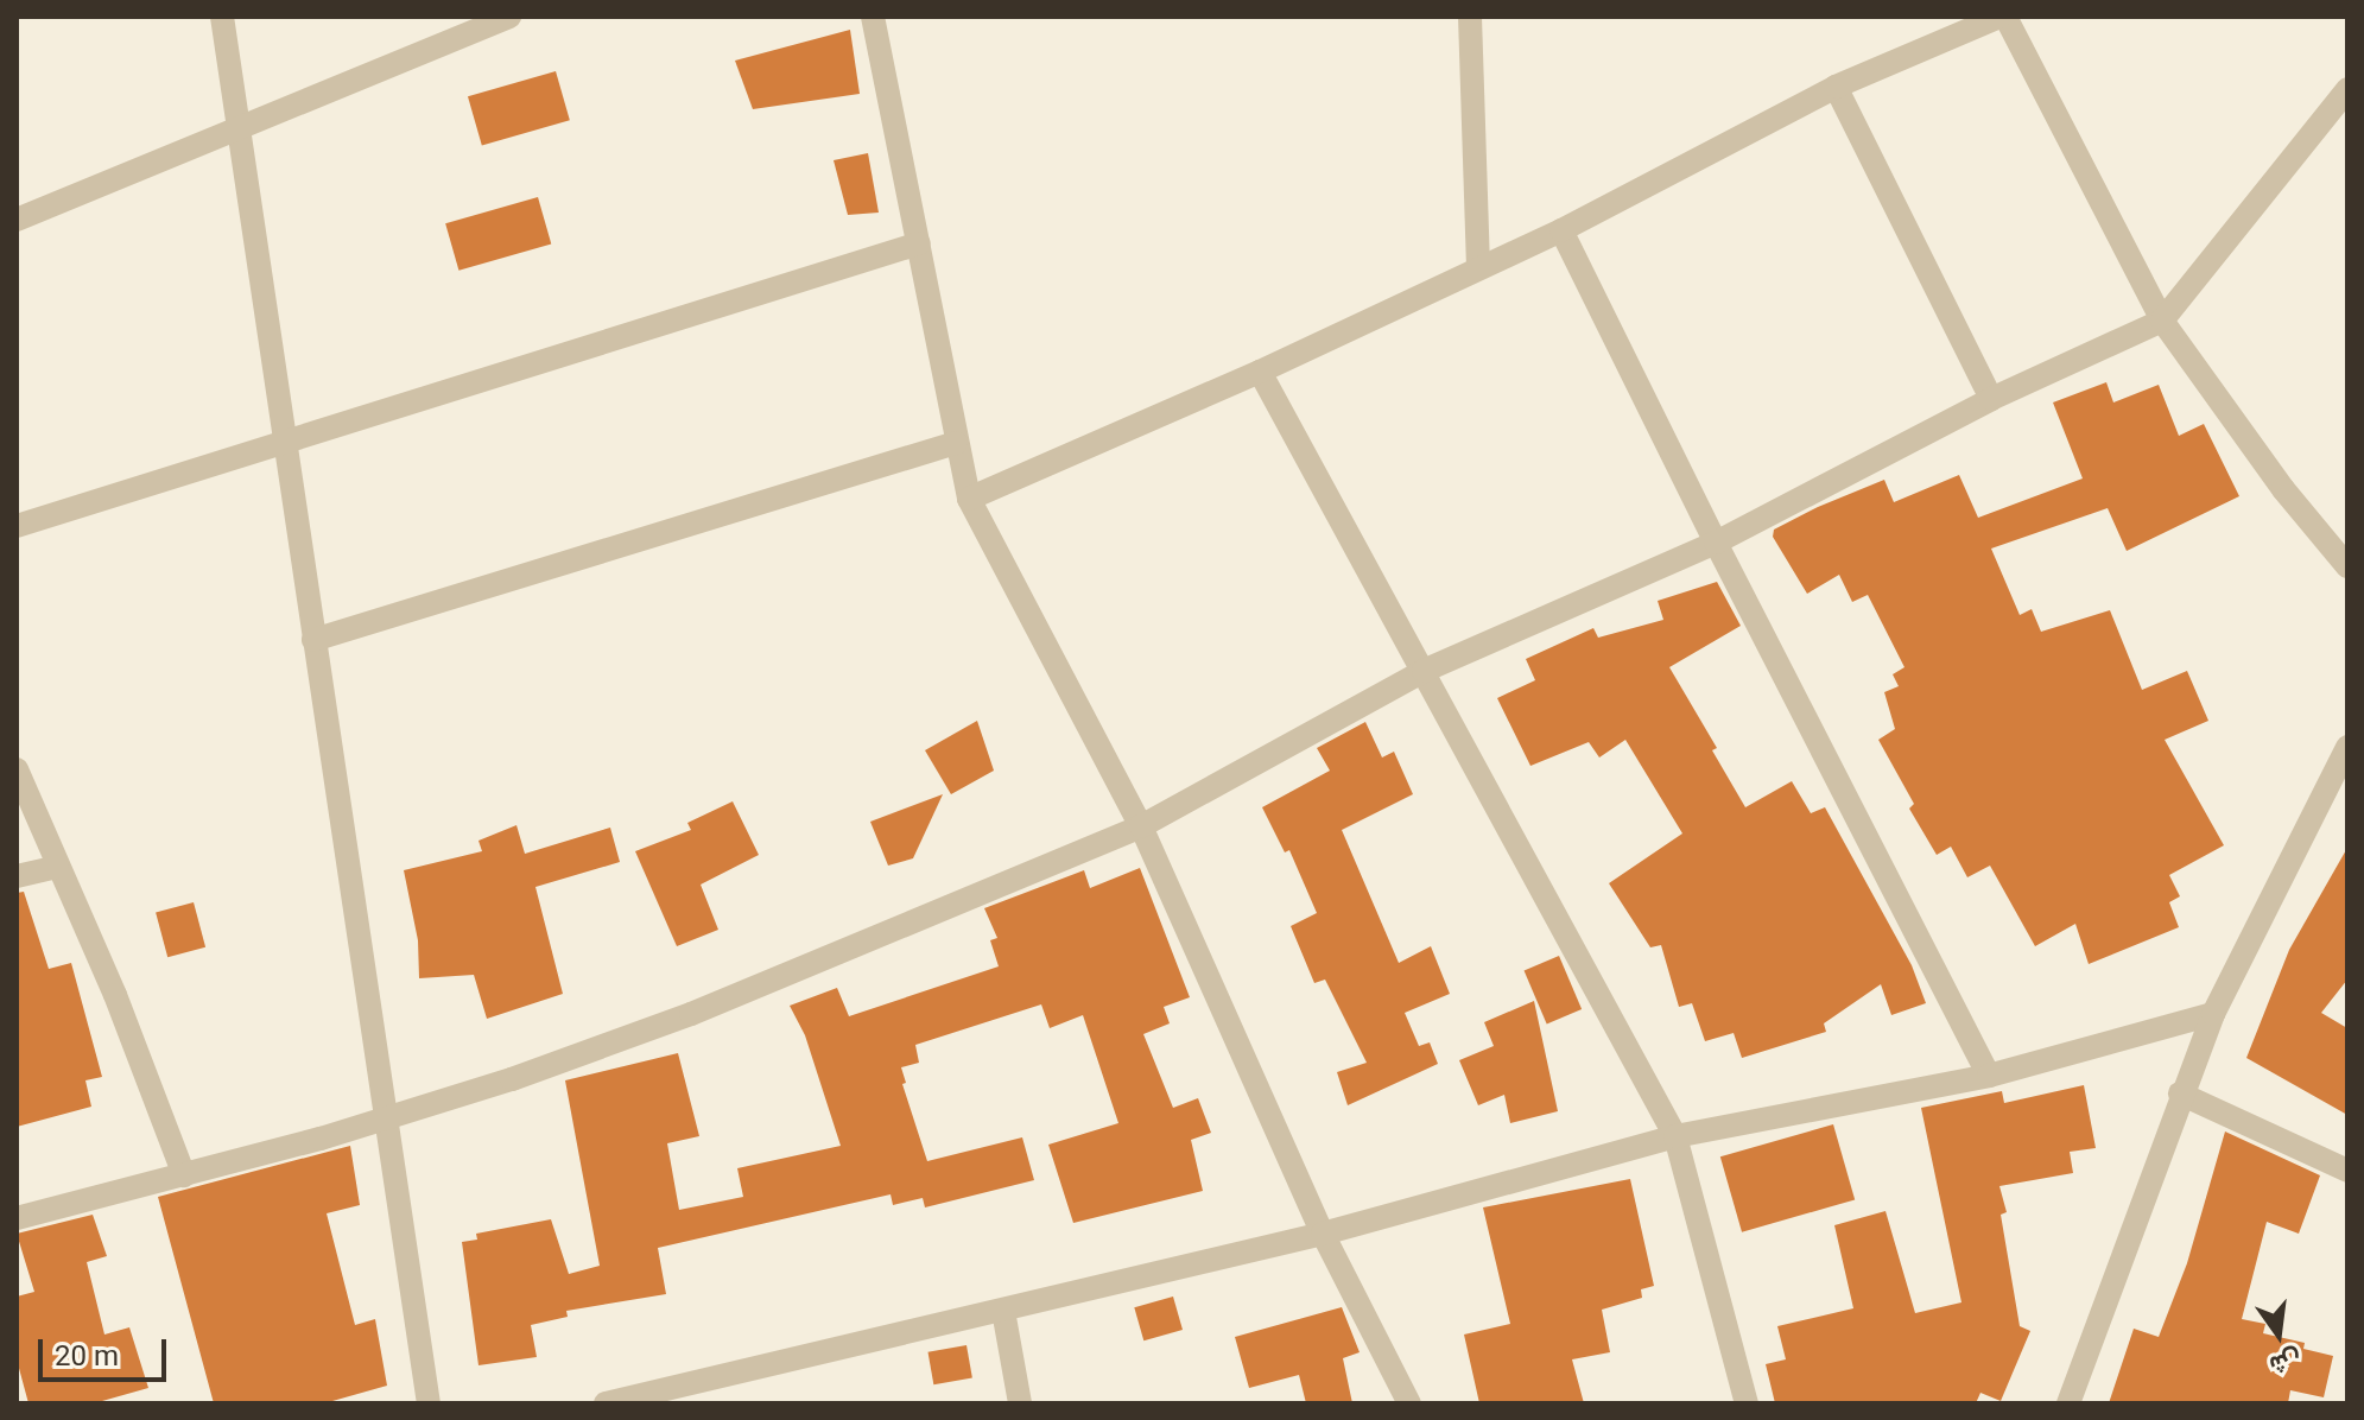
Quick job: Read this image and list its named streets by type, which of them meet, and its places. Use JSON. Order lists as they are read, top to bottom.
{
  "scale_bar": "20 m",
  "north": "bottom"
}
